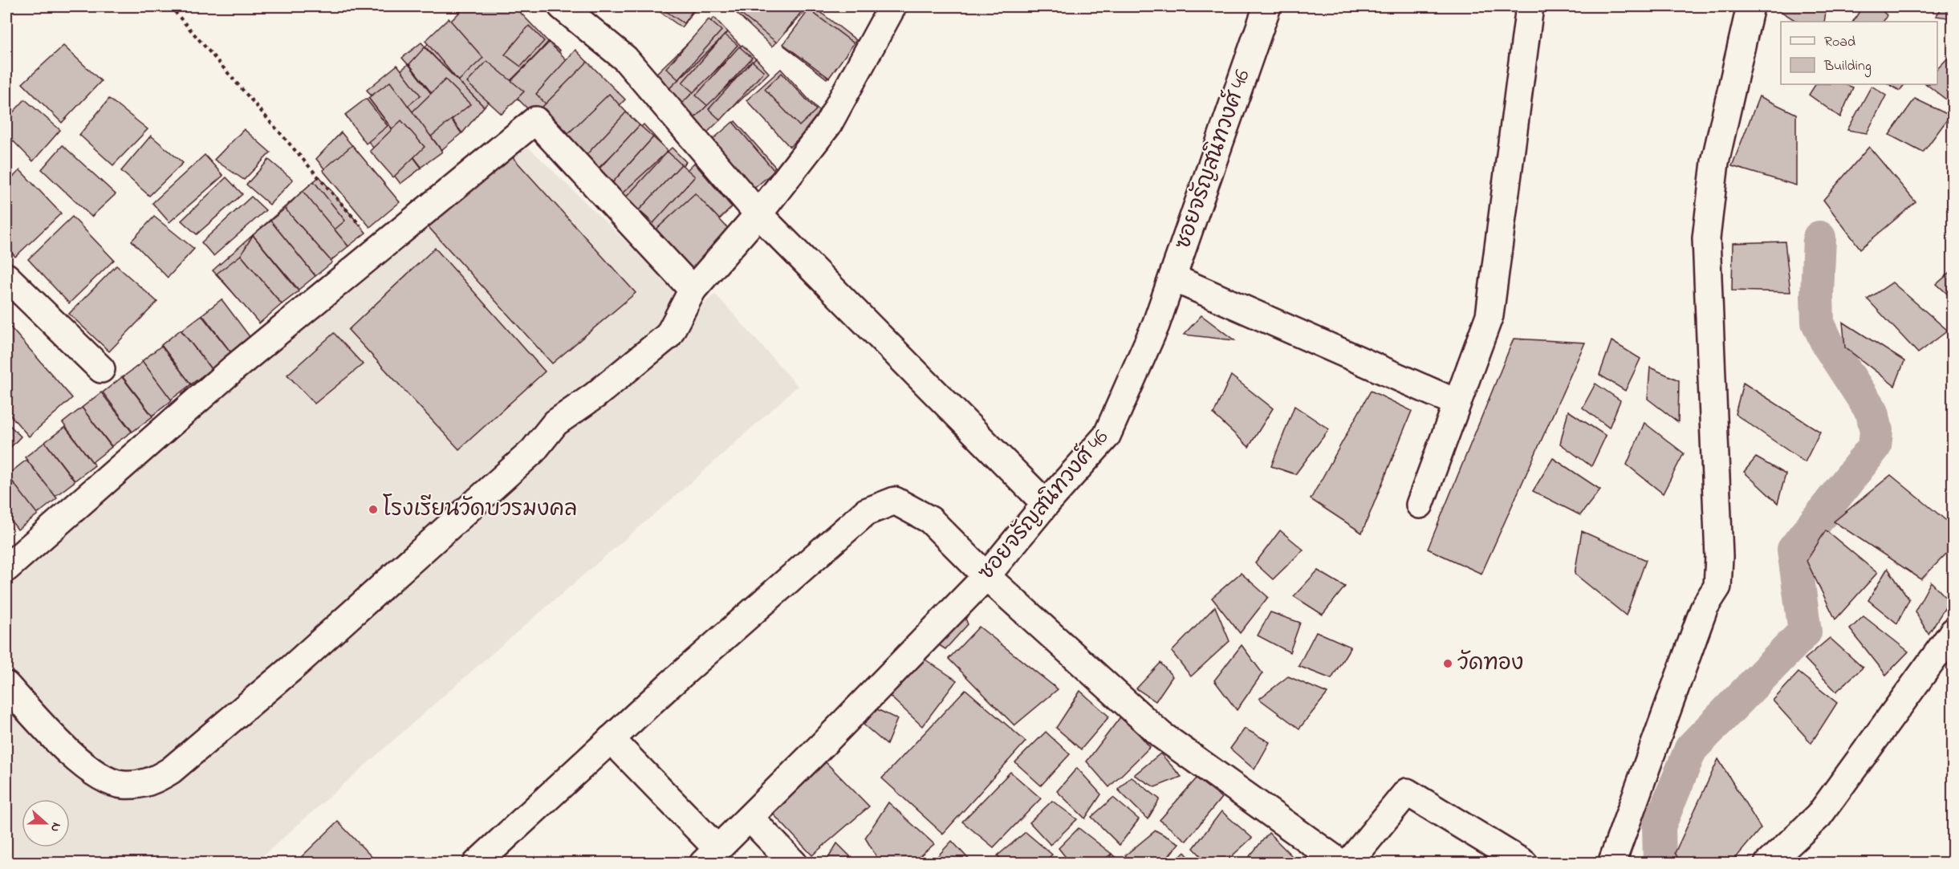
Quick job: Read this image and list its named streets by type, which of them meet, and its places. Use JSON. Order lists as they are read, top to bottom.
{
  "streets": {
    "street": ["ซอยจรัญสนิทวงศ์ 46"]
  },
  "places": ["โรงเรียนวัดบวรมงคล", "วัดทอง"],
  "legend": ["Road", "Building"],
  "north": "right"
}
